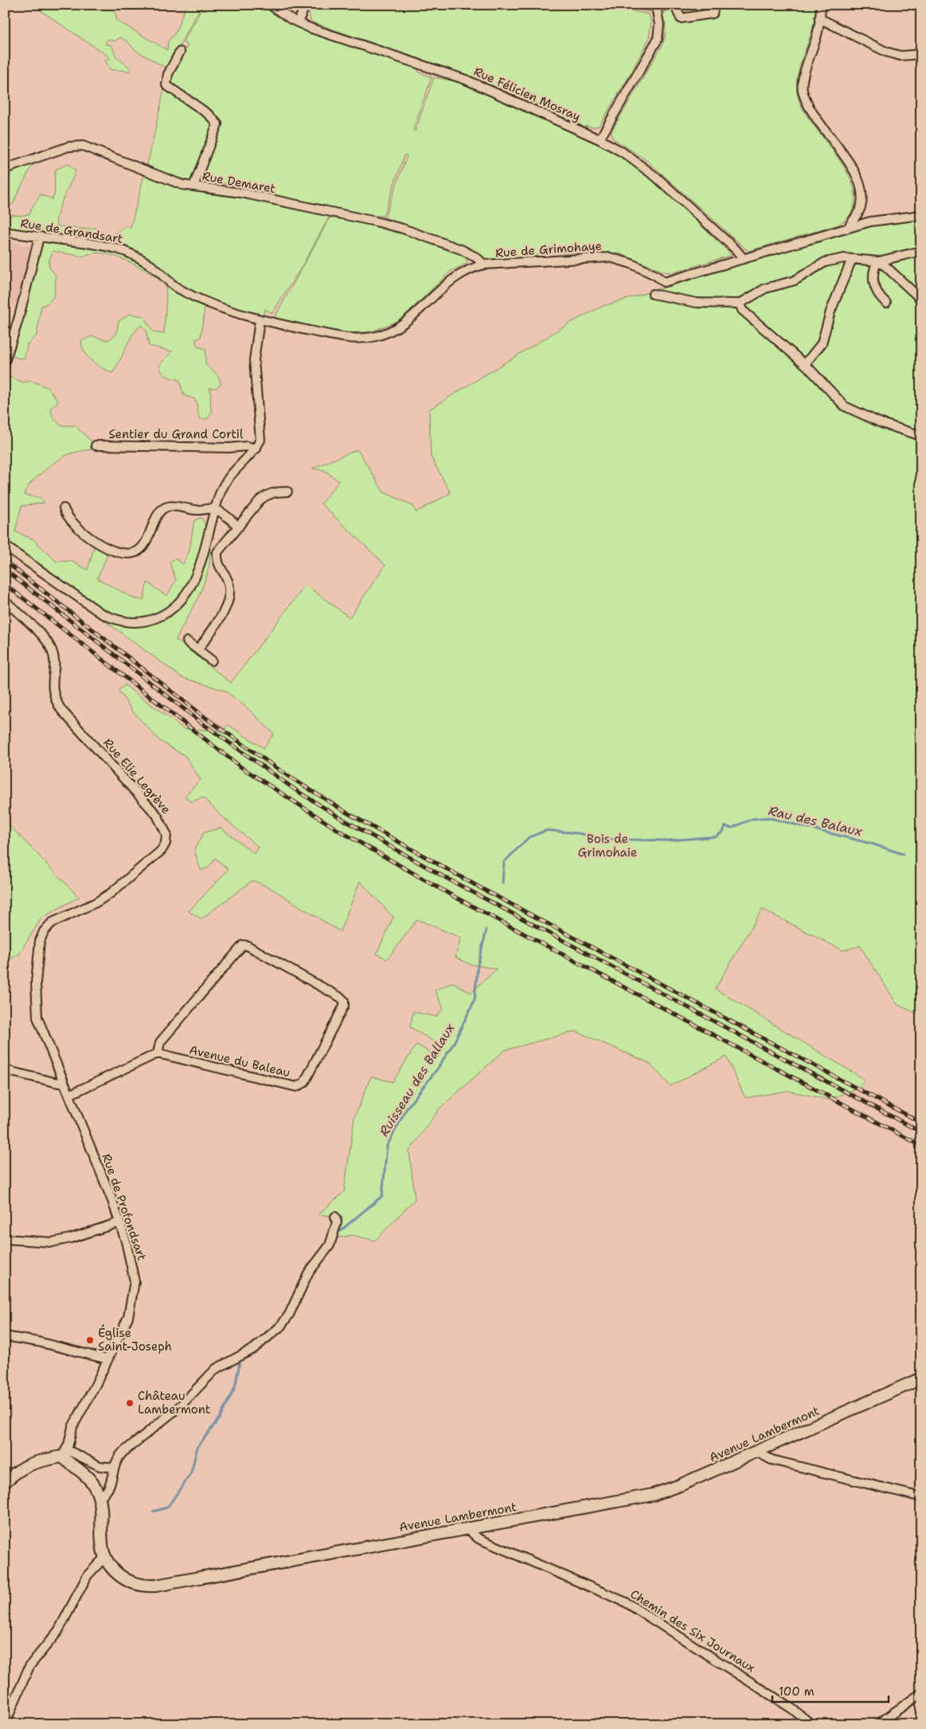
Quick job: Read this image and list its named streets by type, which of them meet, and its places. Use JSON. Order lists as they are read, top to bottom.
{
  "streets": {
    "street": [
      "Rue Félicien Mosray",
      "Rue Demaret",
      "Rue de Grandsart",
      "Rue de Grimohaye",
      "Sentier du Grand Cortil",
      "Rue Elie Legrève",
      "Avenue du Baleau",
      "Rue de Profondsart",
      "Avenue Lambermont",
      "Chemin des Six Journaux"
    ]
  },
  "crossings": [
    ["Rue Félicien Mosray", "Rue de Grimohaye"],
    ["Rue Demaret", "Rue de Grimohaye"],
    ["Rue de Grandsart", "Rue de Grimohaye"],
    ["Rue Elie Legrève", "Rue de Profondsart"],
    ["Avenue Lambermont", "Chemin des Six Journaux"]
  ],
  "water": ["Rau des Balaux", "Ruisseau des Ballaux"],
  "parks": ["Bois de Grimohaie"],
  "places": ["Église Saint-Joseph", "Château Lambermont"],
  "scale_bar": "100 m"
}
